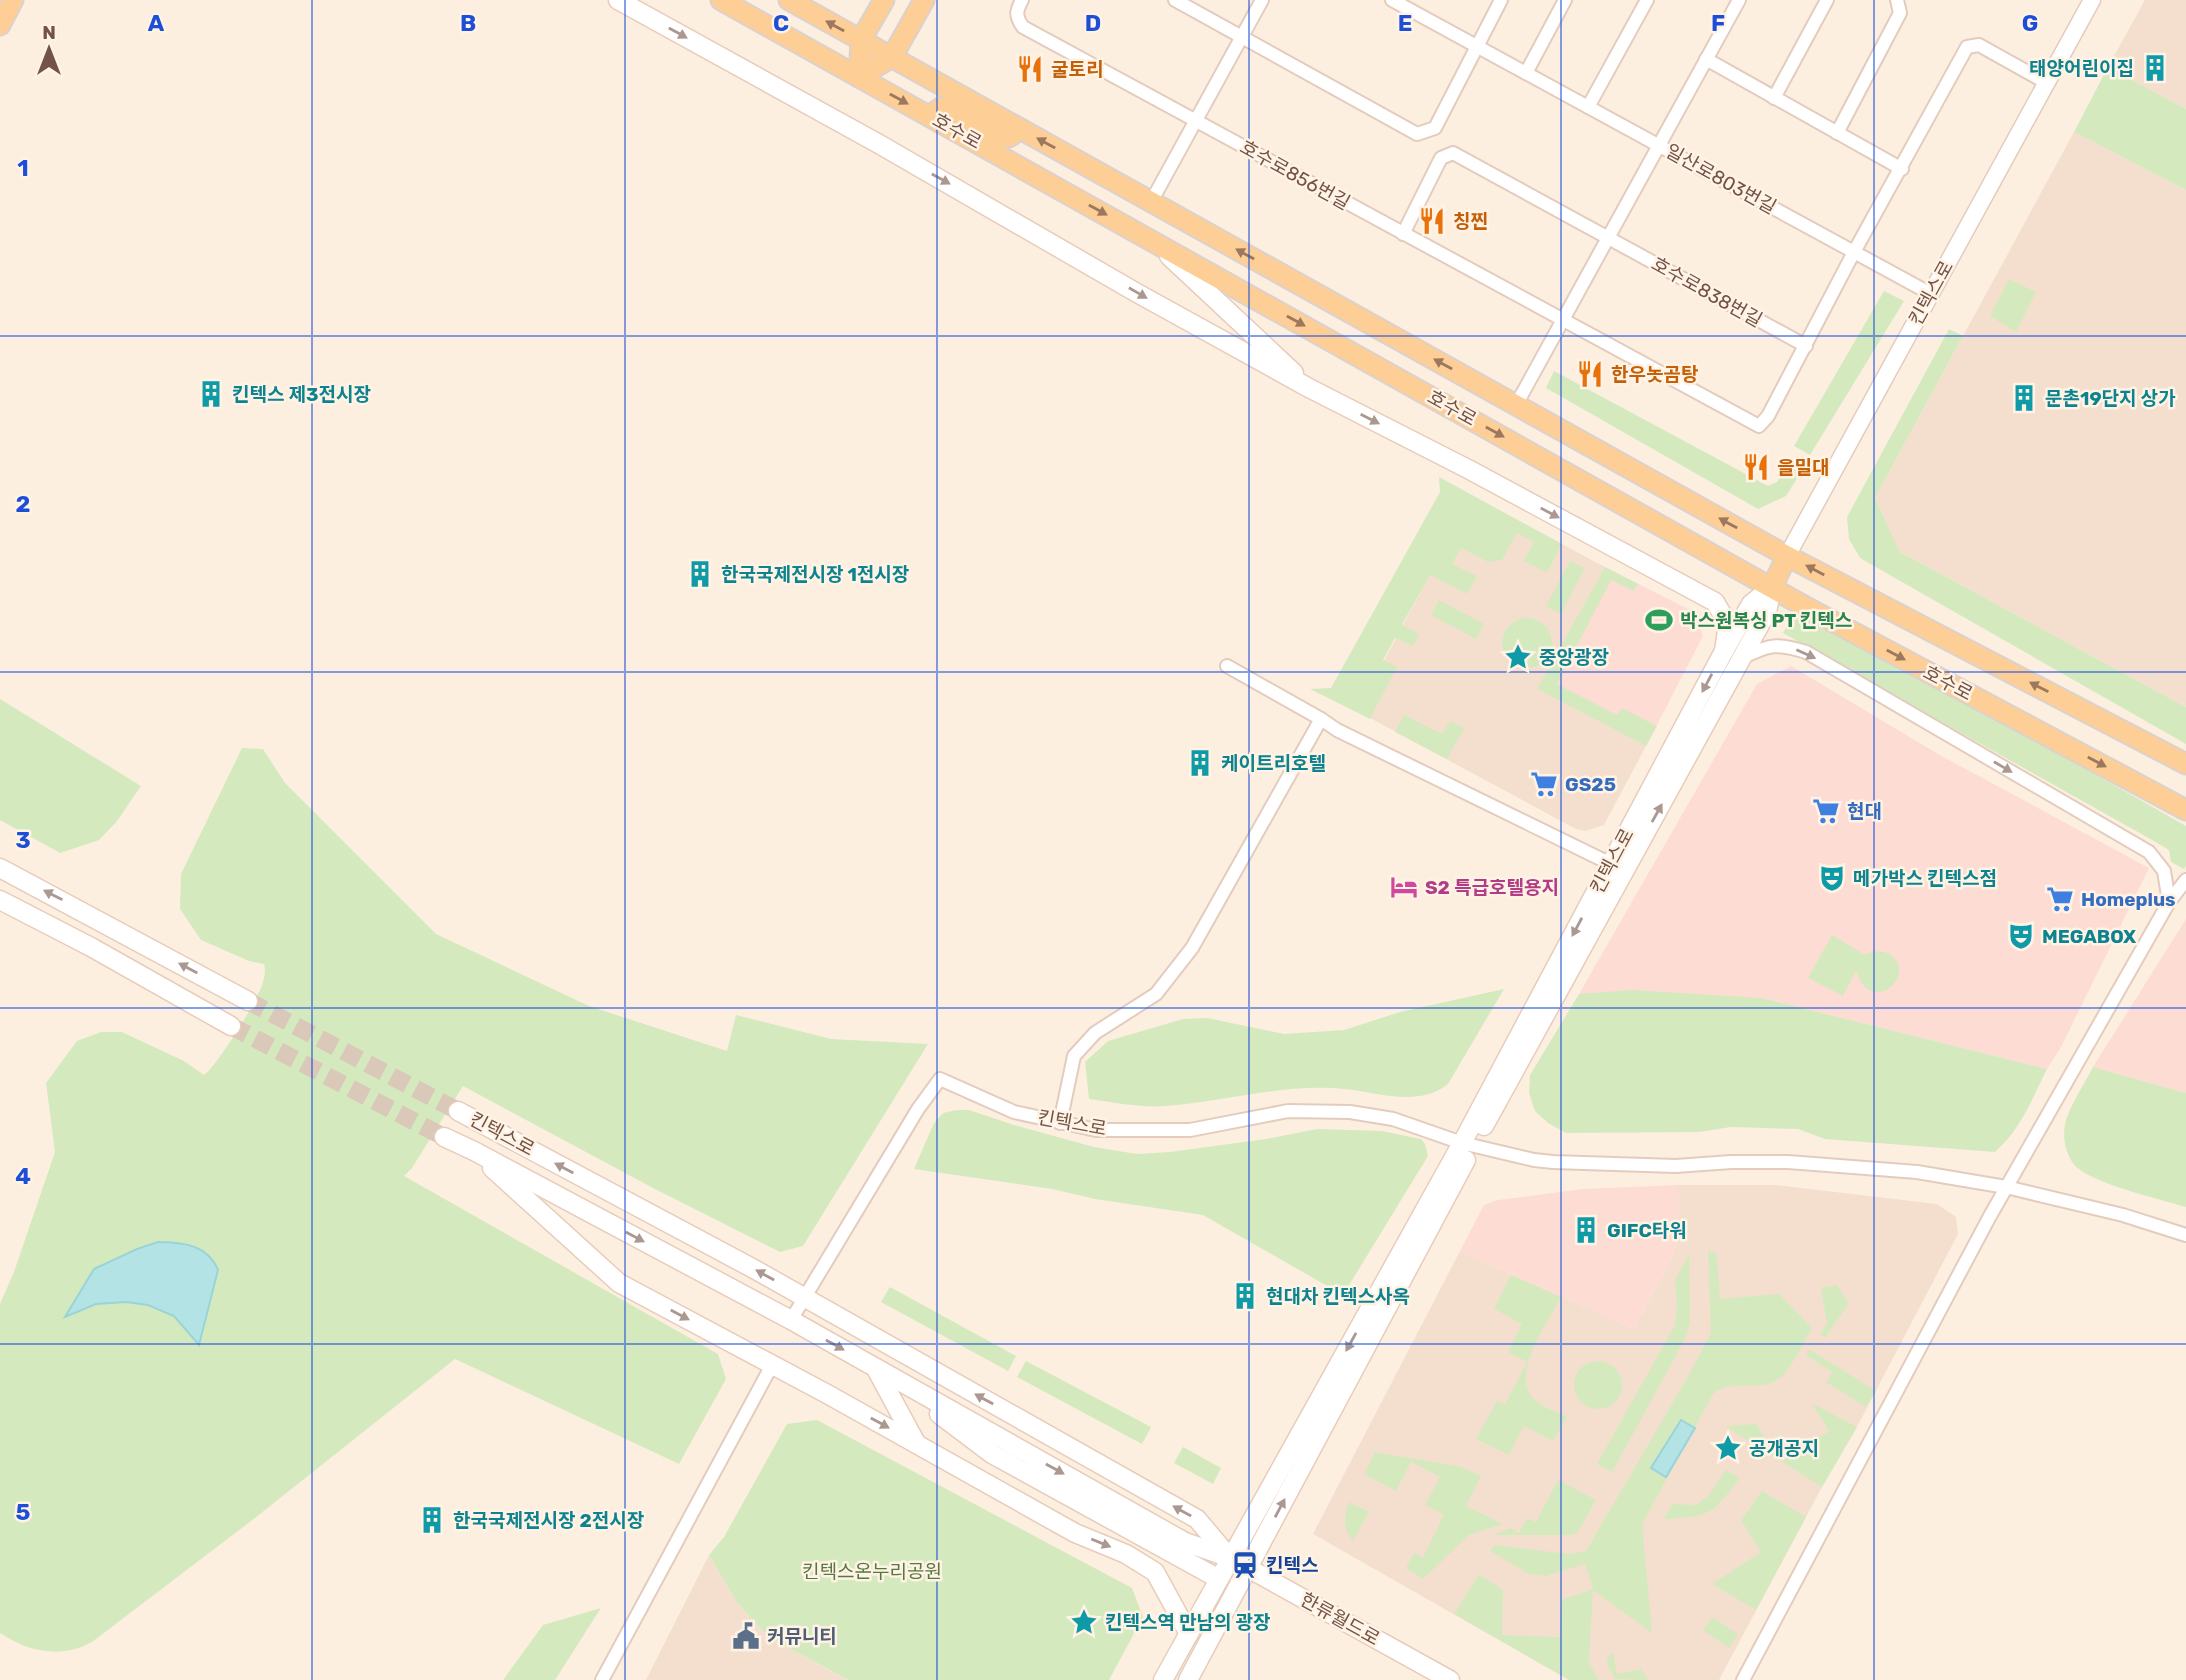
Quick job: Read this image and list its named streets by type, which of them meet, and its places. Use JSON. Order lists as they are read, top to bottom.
{
  "streets": {
    "main road": ["호수로", "킨텍스로", "한류월드로"],
    "street": ["호수로856번길", "일산로803번길", "호수로838번길"]
  },
  "crossings": [
    ["호수로", "킨텍스로"],
    ["호수로856번길", "호수로838번길"],
    ["일산로803번길", "킨텍스로"],
    ["킨텍스로", "한류월드로"]
  ],
  "parks": ["킨텍스온누리공원"],
  "places": {
    "building": [
      "태양어린이집",
      "킨텍스 제3전시장",
      "문촌19단지 상가",
      "한국국제전시장 1전시장",
      "케이트리호텔",
      "GIFC타워",
      "현대차 킨텍스사옥",
      "한국국제전시장 2전시장"
    ],
    "restaurant": [
      "굴토리",
      "칭찐",
      "한우놋곰탕",
      "을밀대"
    ],
    "sports": ["박스원복싱 PT 킨텍스"],
    "place": ["중앙광장", "공개공지", "킨텍스역 만남의 광장"],
    "supermarket": ["GS25", "현대", "Homeplus"],
    "theatre": ["메가박스 킨텍스점", "MEGABOX"],
    "hotel": ["S2 특급호텔용지"],
    "station": ["킨텍스"],
    "public building": ["커뮤니티"]
  },
  "north": "top",
  "grid": {
    "columns": [
      "A",
      "B",
      "C",
      "D",
      "E",
      "F",
      "G"
    ],
    "rows": [
      "1",
      "2",
      "3",
      "4",
      "5"
    ]
  }
}
